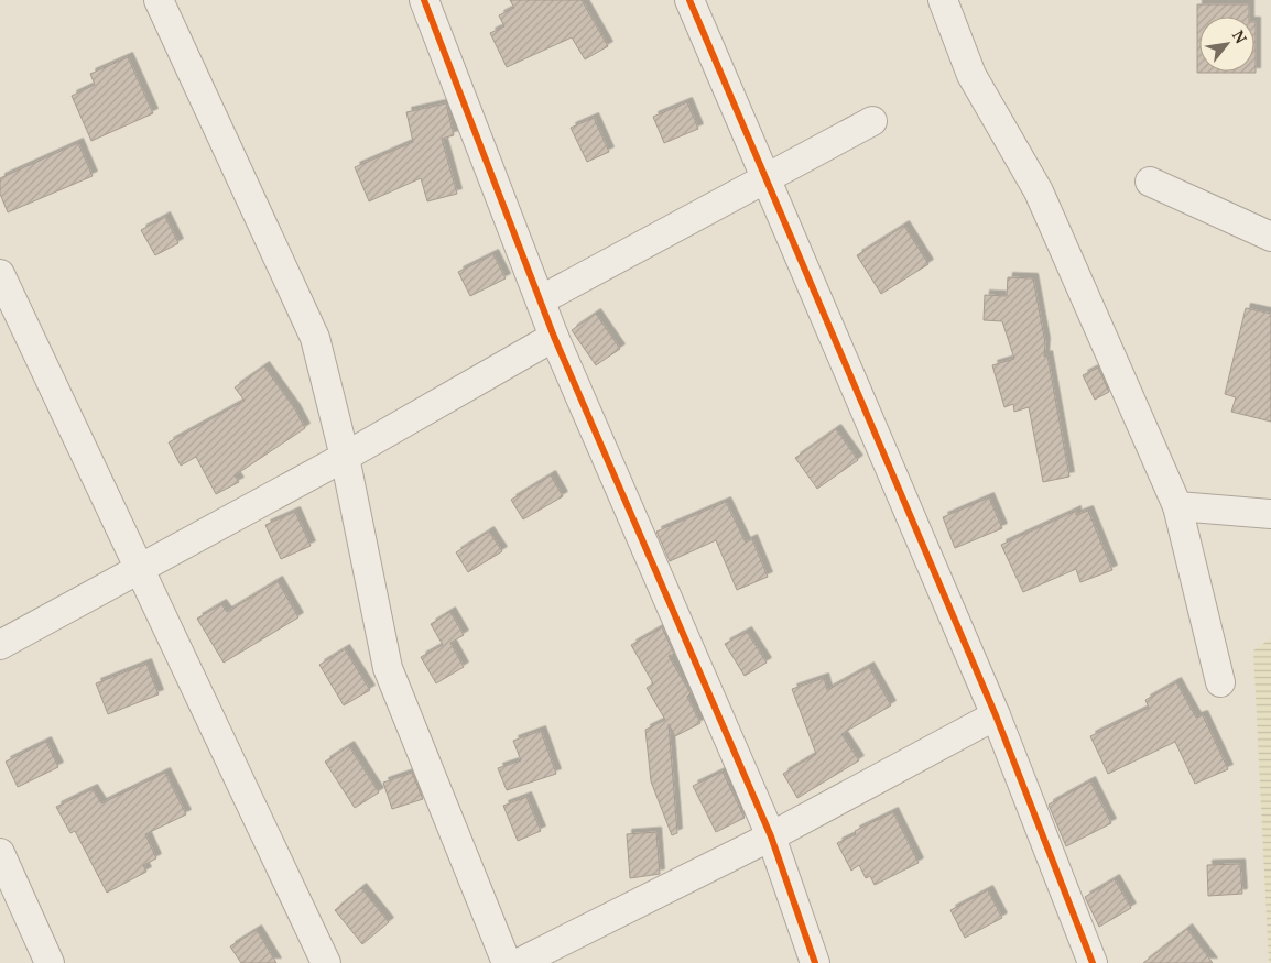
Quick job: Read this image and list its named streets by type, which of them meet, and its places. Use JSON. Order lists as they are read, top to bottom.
{
  "north": "top right"
}
